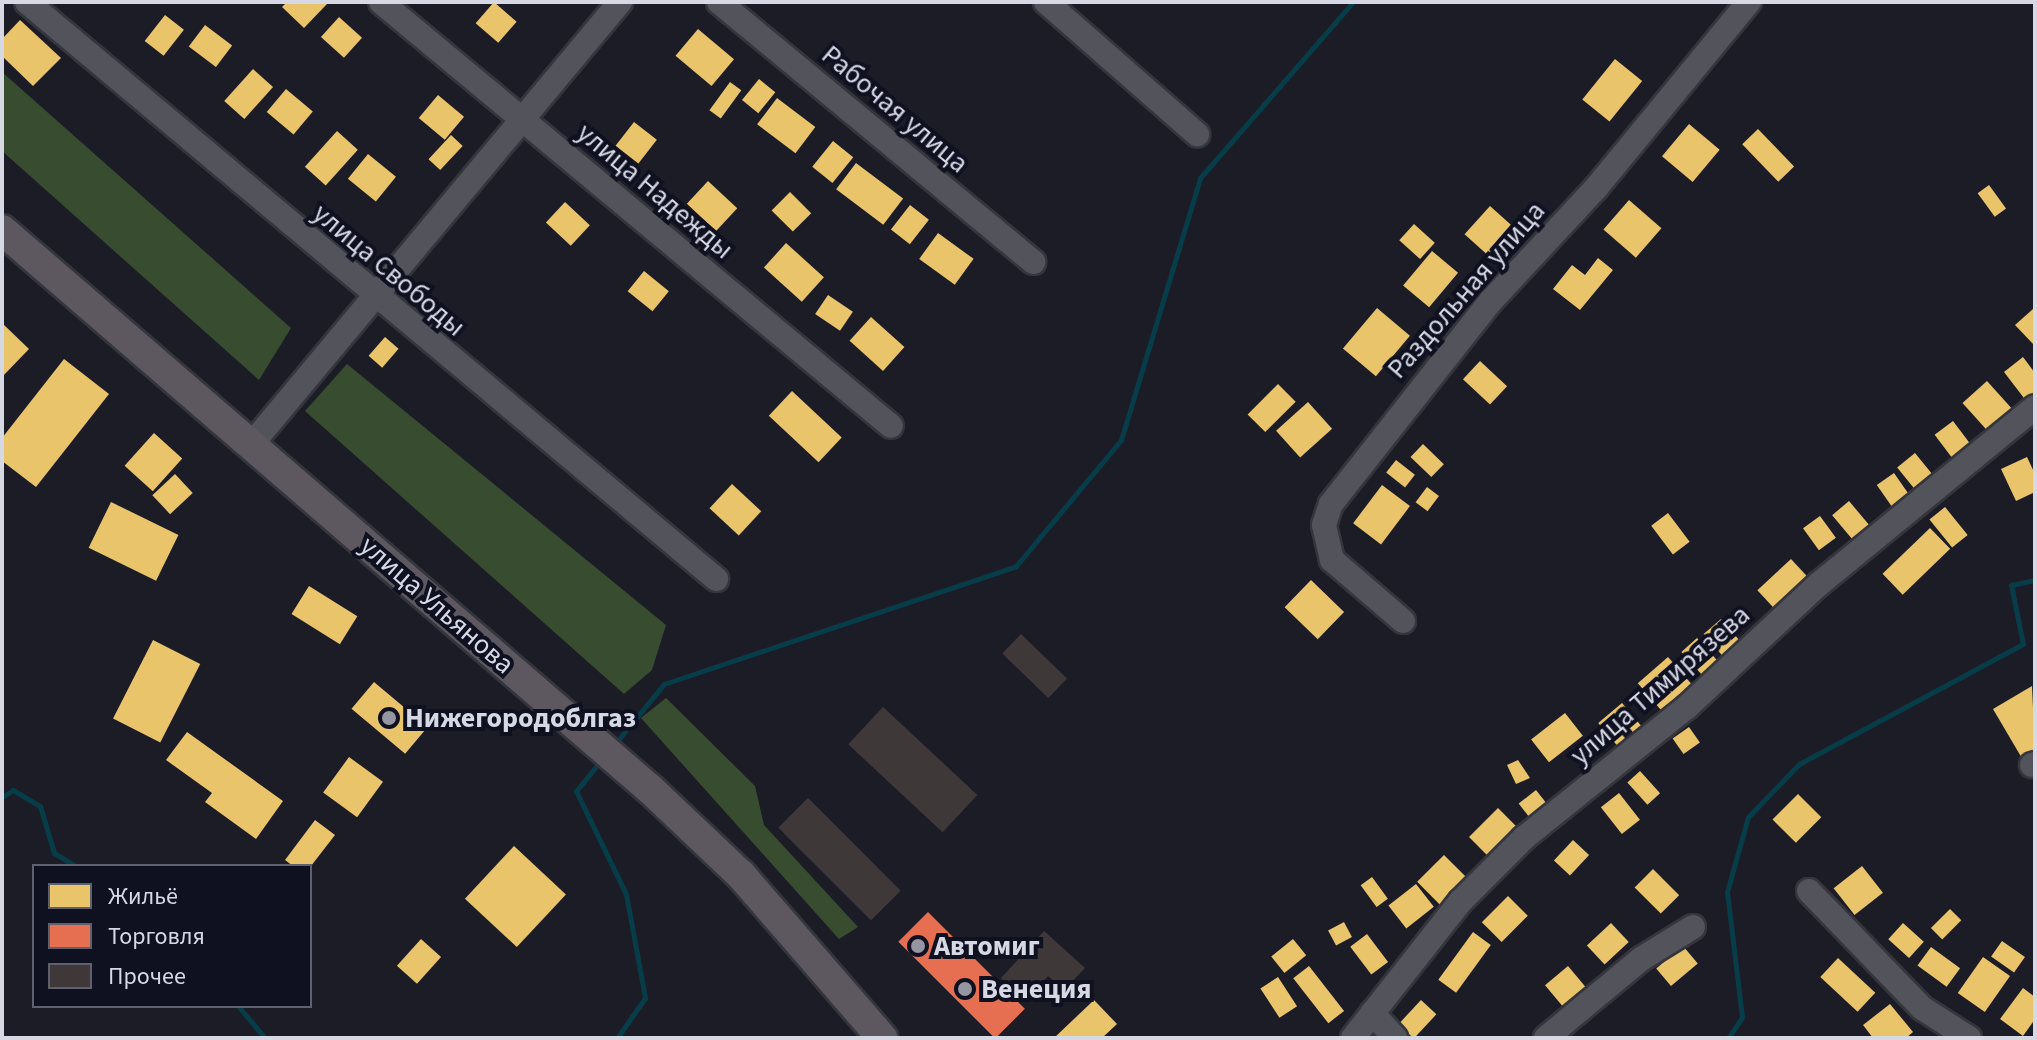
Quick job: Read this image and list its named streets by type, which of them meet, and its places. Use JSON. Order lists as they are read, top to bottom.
{
  "streets": {
    "main road": ["улица Ульянова"],
    "street": [
      "Рабочая улица",
      "улица Надежды",
      "улица Свободы",
      "Раздольная улица",
      "улица Тимирязева"
    ]
  },
  "places": ["Нижегородоблгаз", "Автомиг", "Венеция"],
  "legend": ["Жильё", "Торговля", "Прочее"]
}
